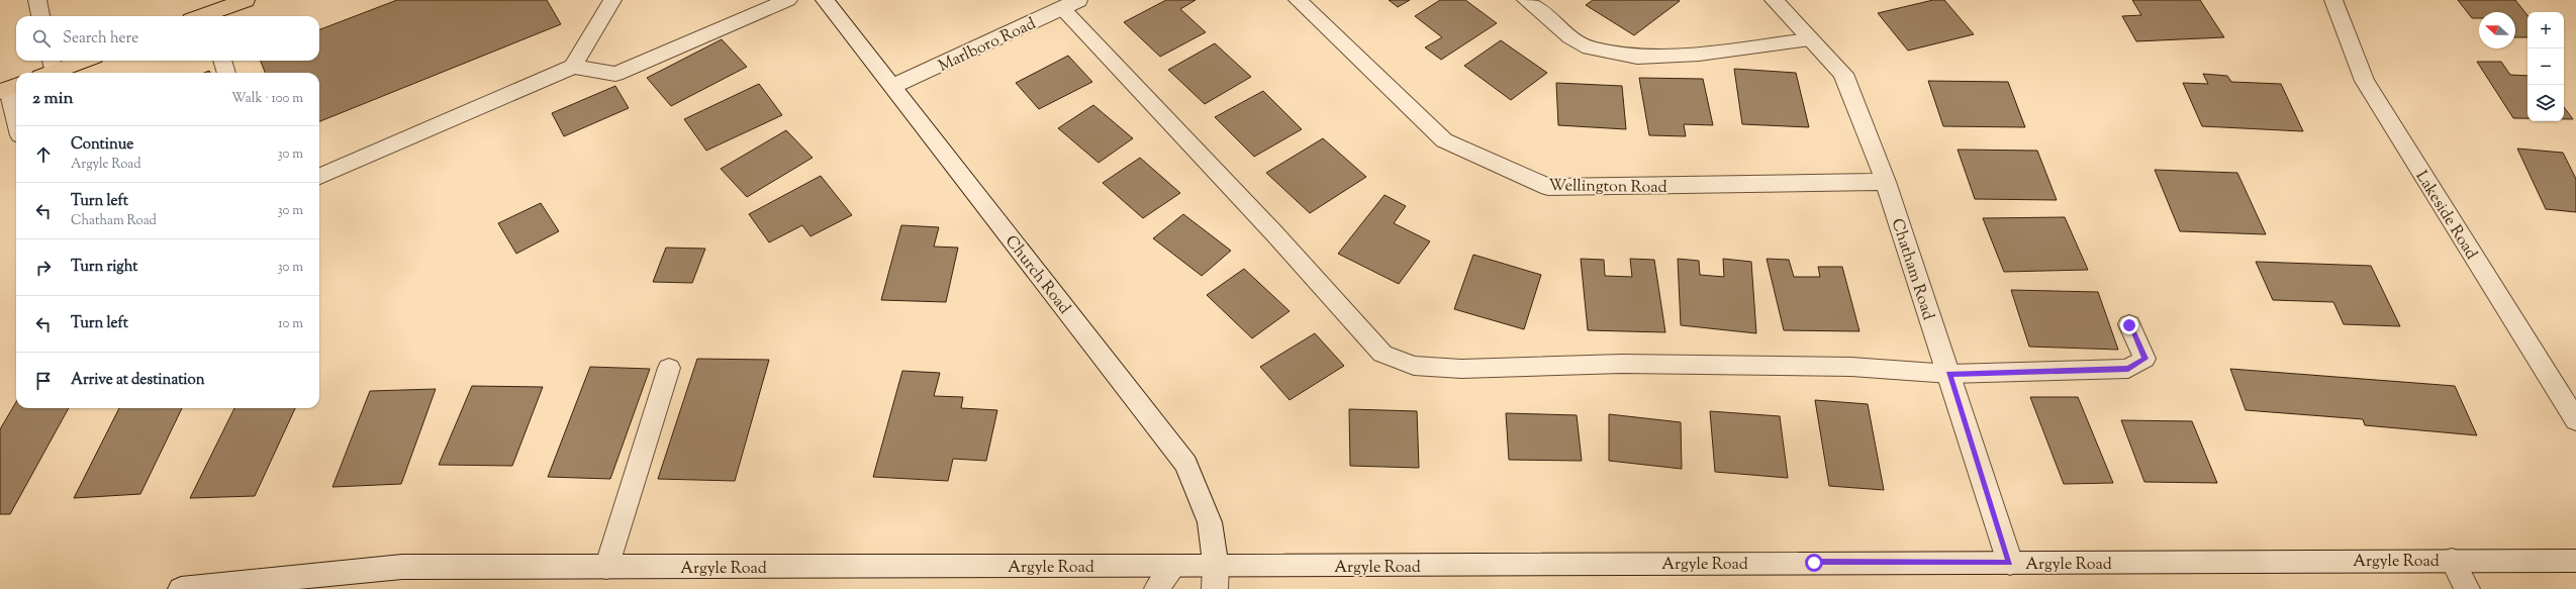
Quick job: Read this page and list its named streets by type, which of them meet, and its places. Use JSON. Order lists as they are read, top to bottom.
{
  "streets": {
    "street": [
      "Marlboro Road",
      "Wellington Road",
      "Lakeside Road",
      "Chatham Road",
      "Church Road",
      "Argyle Road"
    ]
  },
  "crossings": [
    ["Marlboro Road", "Church Road"],
    ["Wellington Road", "Chatham Road"],
    ["Chatham Road", "Argyle Road"],
    ["Church Road", "Argyle Road"]
  ],
  "north": "left",
  "page": {
    "map_buttons": ["+", "−"],
    "search": "Search here",
    "heading": ["2 min", "Walk · 100 m"],
    "list": [
      ["Continue", "Argyle Road", "30 m"],
      ["Turn left", "Chatham Road", "30 m"],
      ["Turn right", "30 m"],
      ["Turn left", "10 m"],
      "Arrive at destination"
    ]
  }
}
